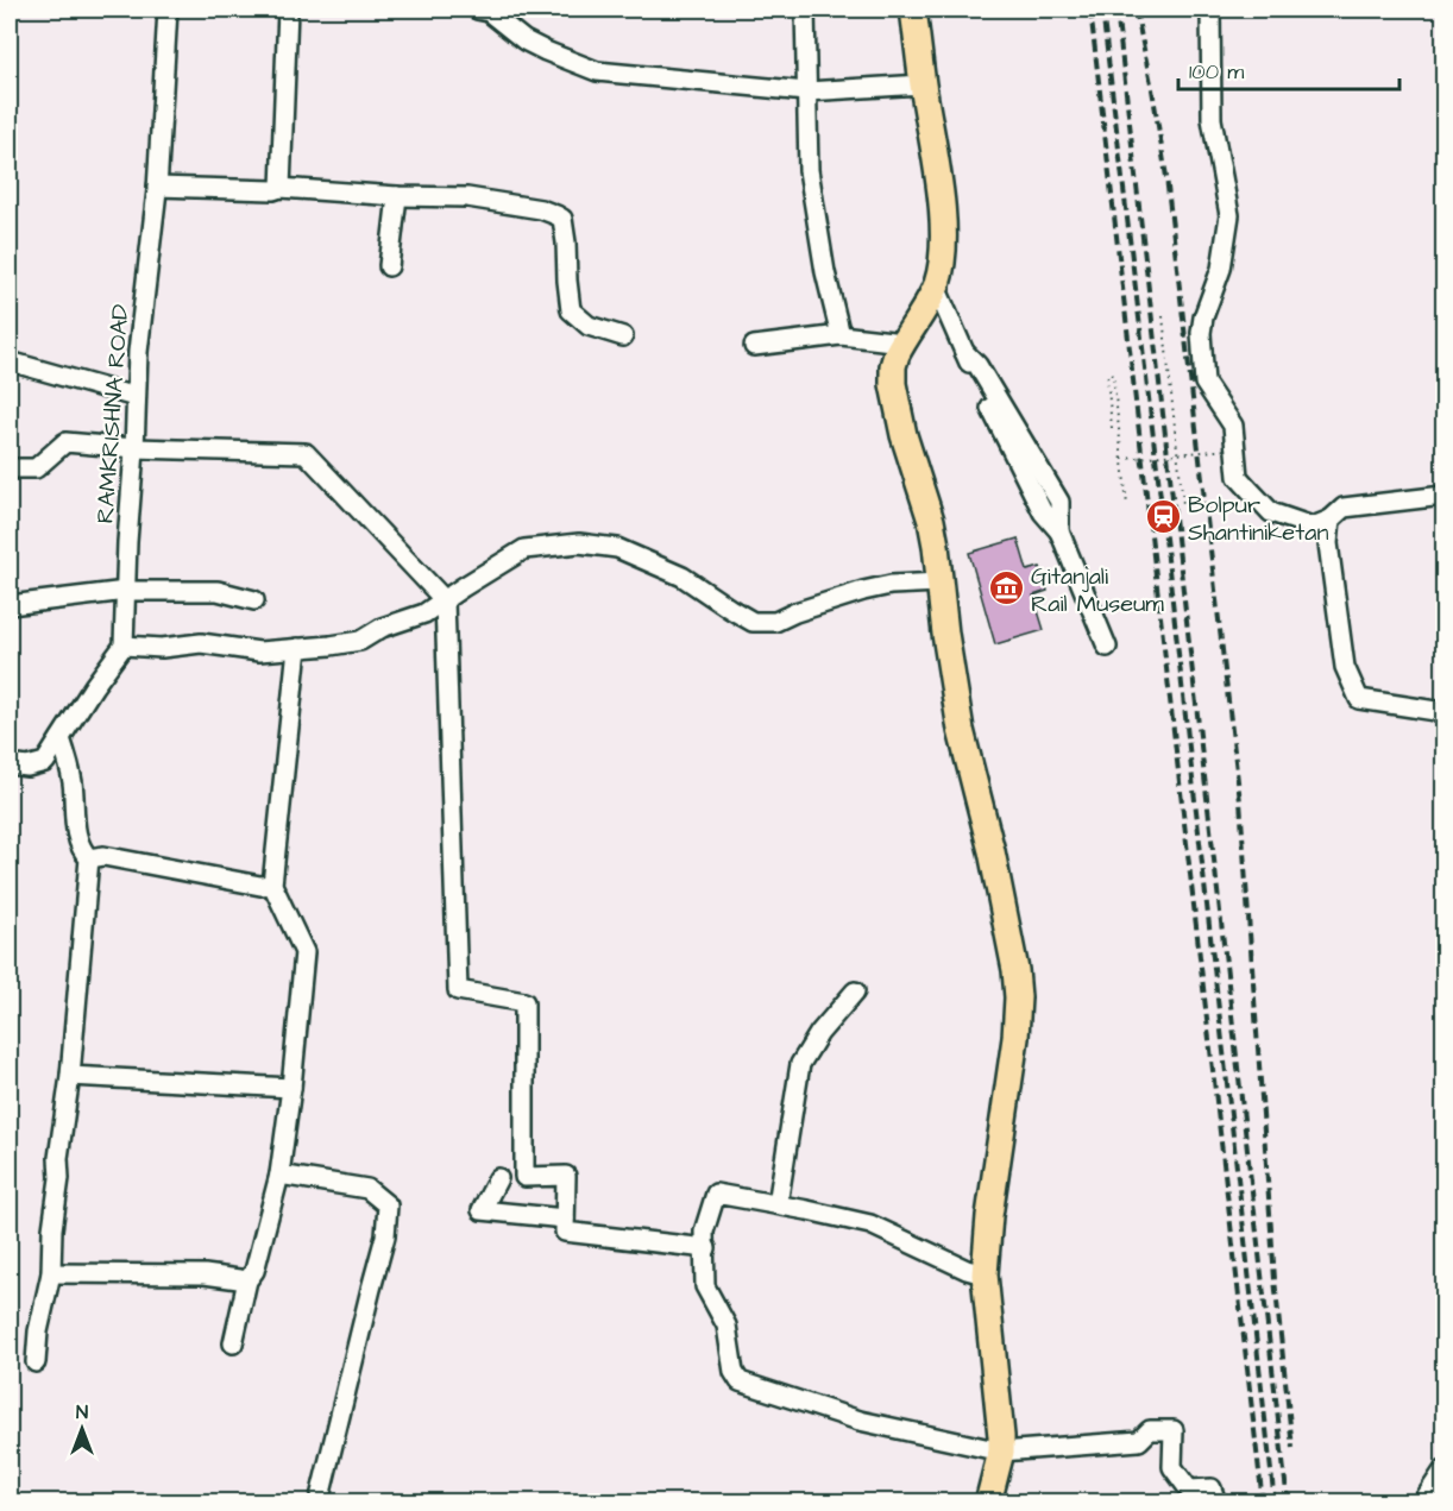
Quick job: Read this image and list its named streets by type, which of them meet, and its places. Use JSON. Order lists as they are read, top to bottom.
{
  "streets": {
    "street": ["RAMKRISHNA ROAD"]
  },
  "places": {
    "station": ["Bolpur Shantiniketan"],
    "museum": ["Gitanjali Rail Museum"]
  },
  "scale_bar": "100 m",
  "north": "top"
}
